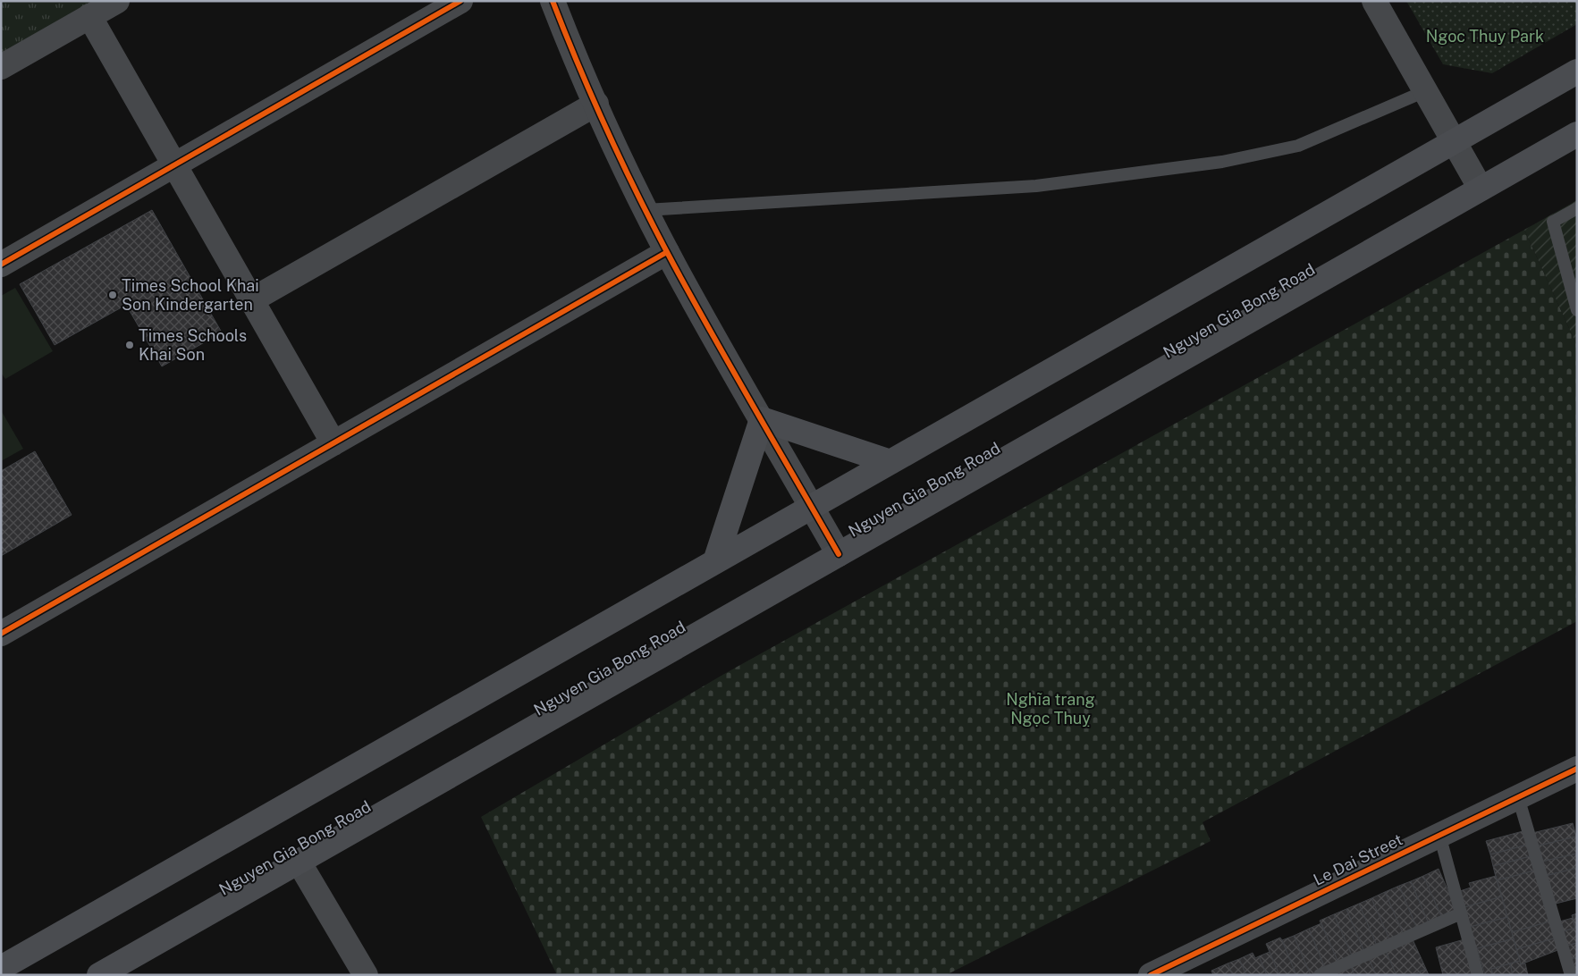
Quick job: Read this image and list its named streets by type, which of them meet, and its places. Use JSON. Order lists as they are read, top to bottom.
{
  "streets": {
    "main road": ["Nguyen Gia Bong Road"],
    "street": ["Le Dai Street"]
  },
  "parks": ["Ngoc Thuy Park", "Nghĩa trang Ngọc Thuỵ"],
  "places": ["Times School Khai Son Kindergarten", "Times Schools Khai Son"]
}
